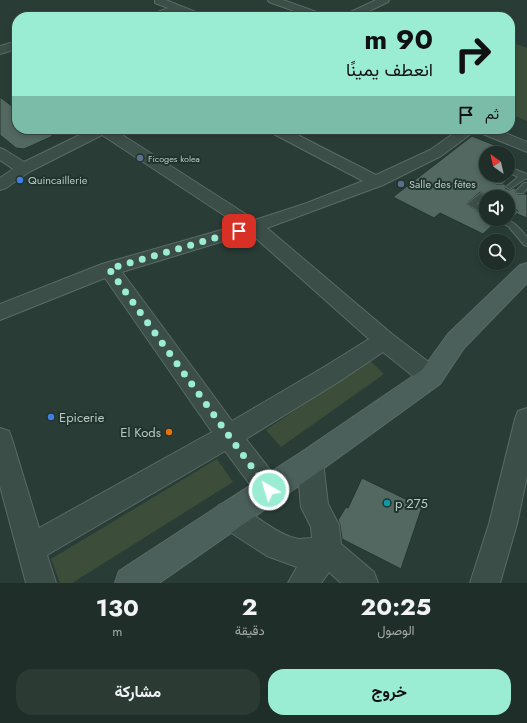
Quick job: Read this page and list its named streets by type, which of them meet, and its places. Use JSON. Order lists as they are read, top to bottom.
{
  "places": [
    "Ficoges kolea",
    "Quincaillerie",
    "Salle des fêtes",
    "Epicerie",
    "El Kods",
    "p 275"
  ],
  "north": "top left",
  "page": {
    "turn": ["90 m", "انعطف يمينًا"],
    "then": "ثم",
    "eta": [
      "20:25",
      "الوصول",
      "2",
      "دقيقة",
      "130",
      "m"
    ],
    "buttons": ["خروج", "مشاركة"]
  }
}
